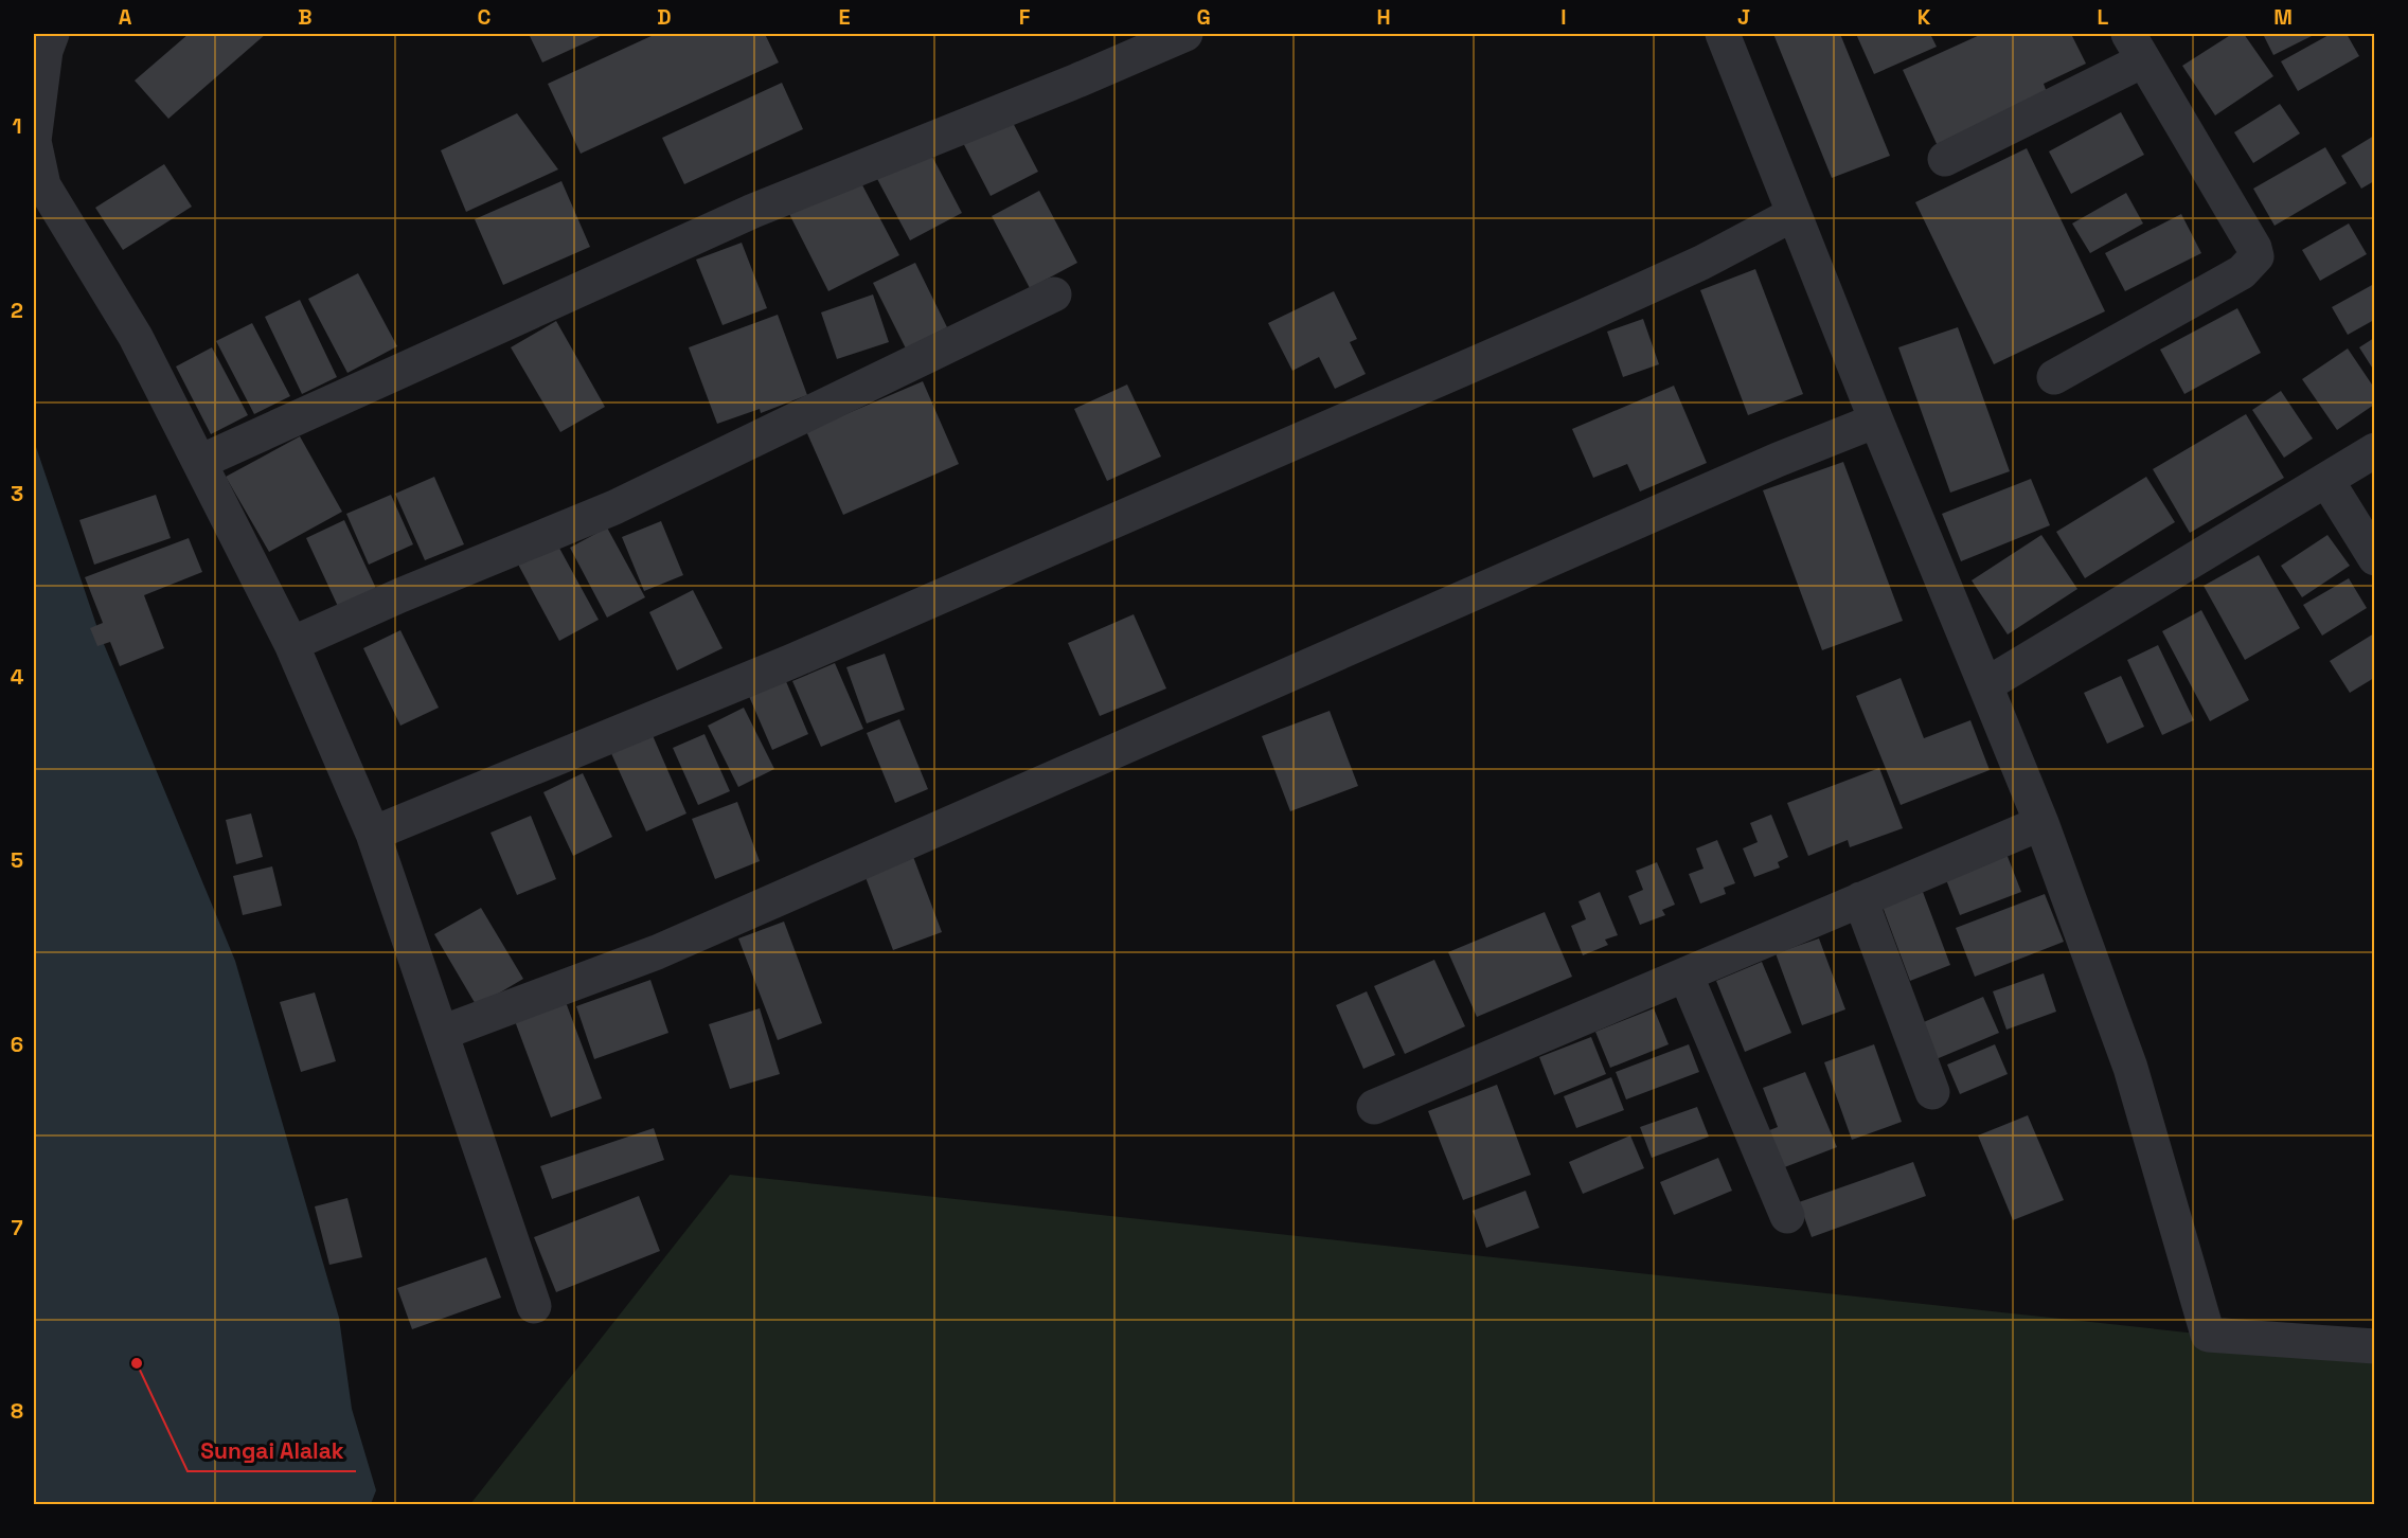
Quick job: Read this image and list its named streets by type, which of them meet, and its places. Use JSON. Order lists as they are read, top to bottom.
{
  "places": ["Sungai Alalak"],
  "grid": {
    "columns": [
      "A",
      "B",
      "C",
      "D",
      "E",
      "F",
      "G",
      "H",
      "I",
      "J",
      "K",
      "L",
      "M"
    ],
    "rows": [
      "1",
      "2",
      "3",
      "4",
      "5",
      "6",
      "7",
      "8"
    ]
  }
}
